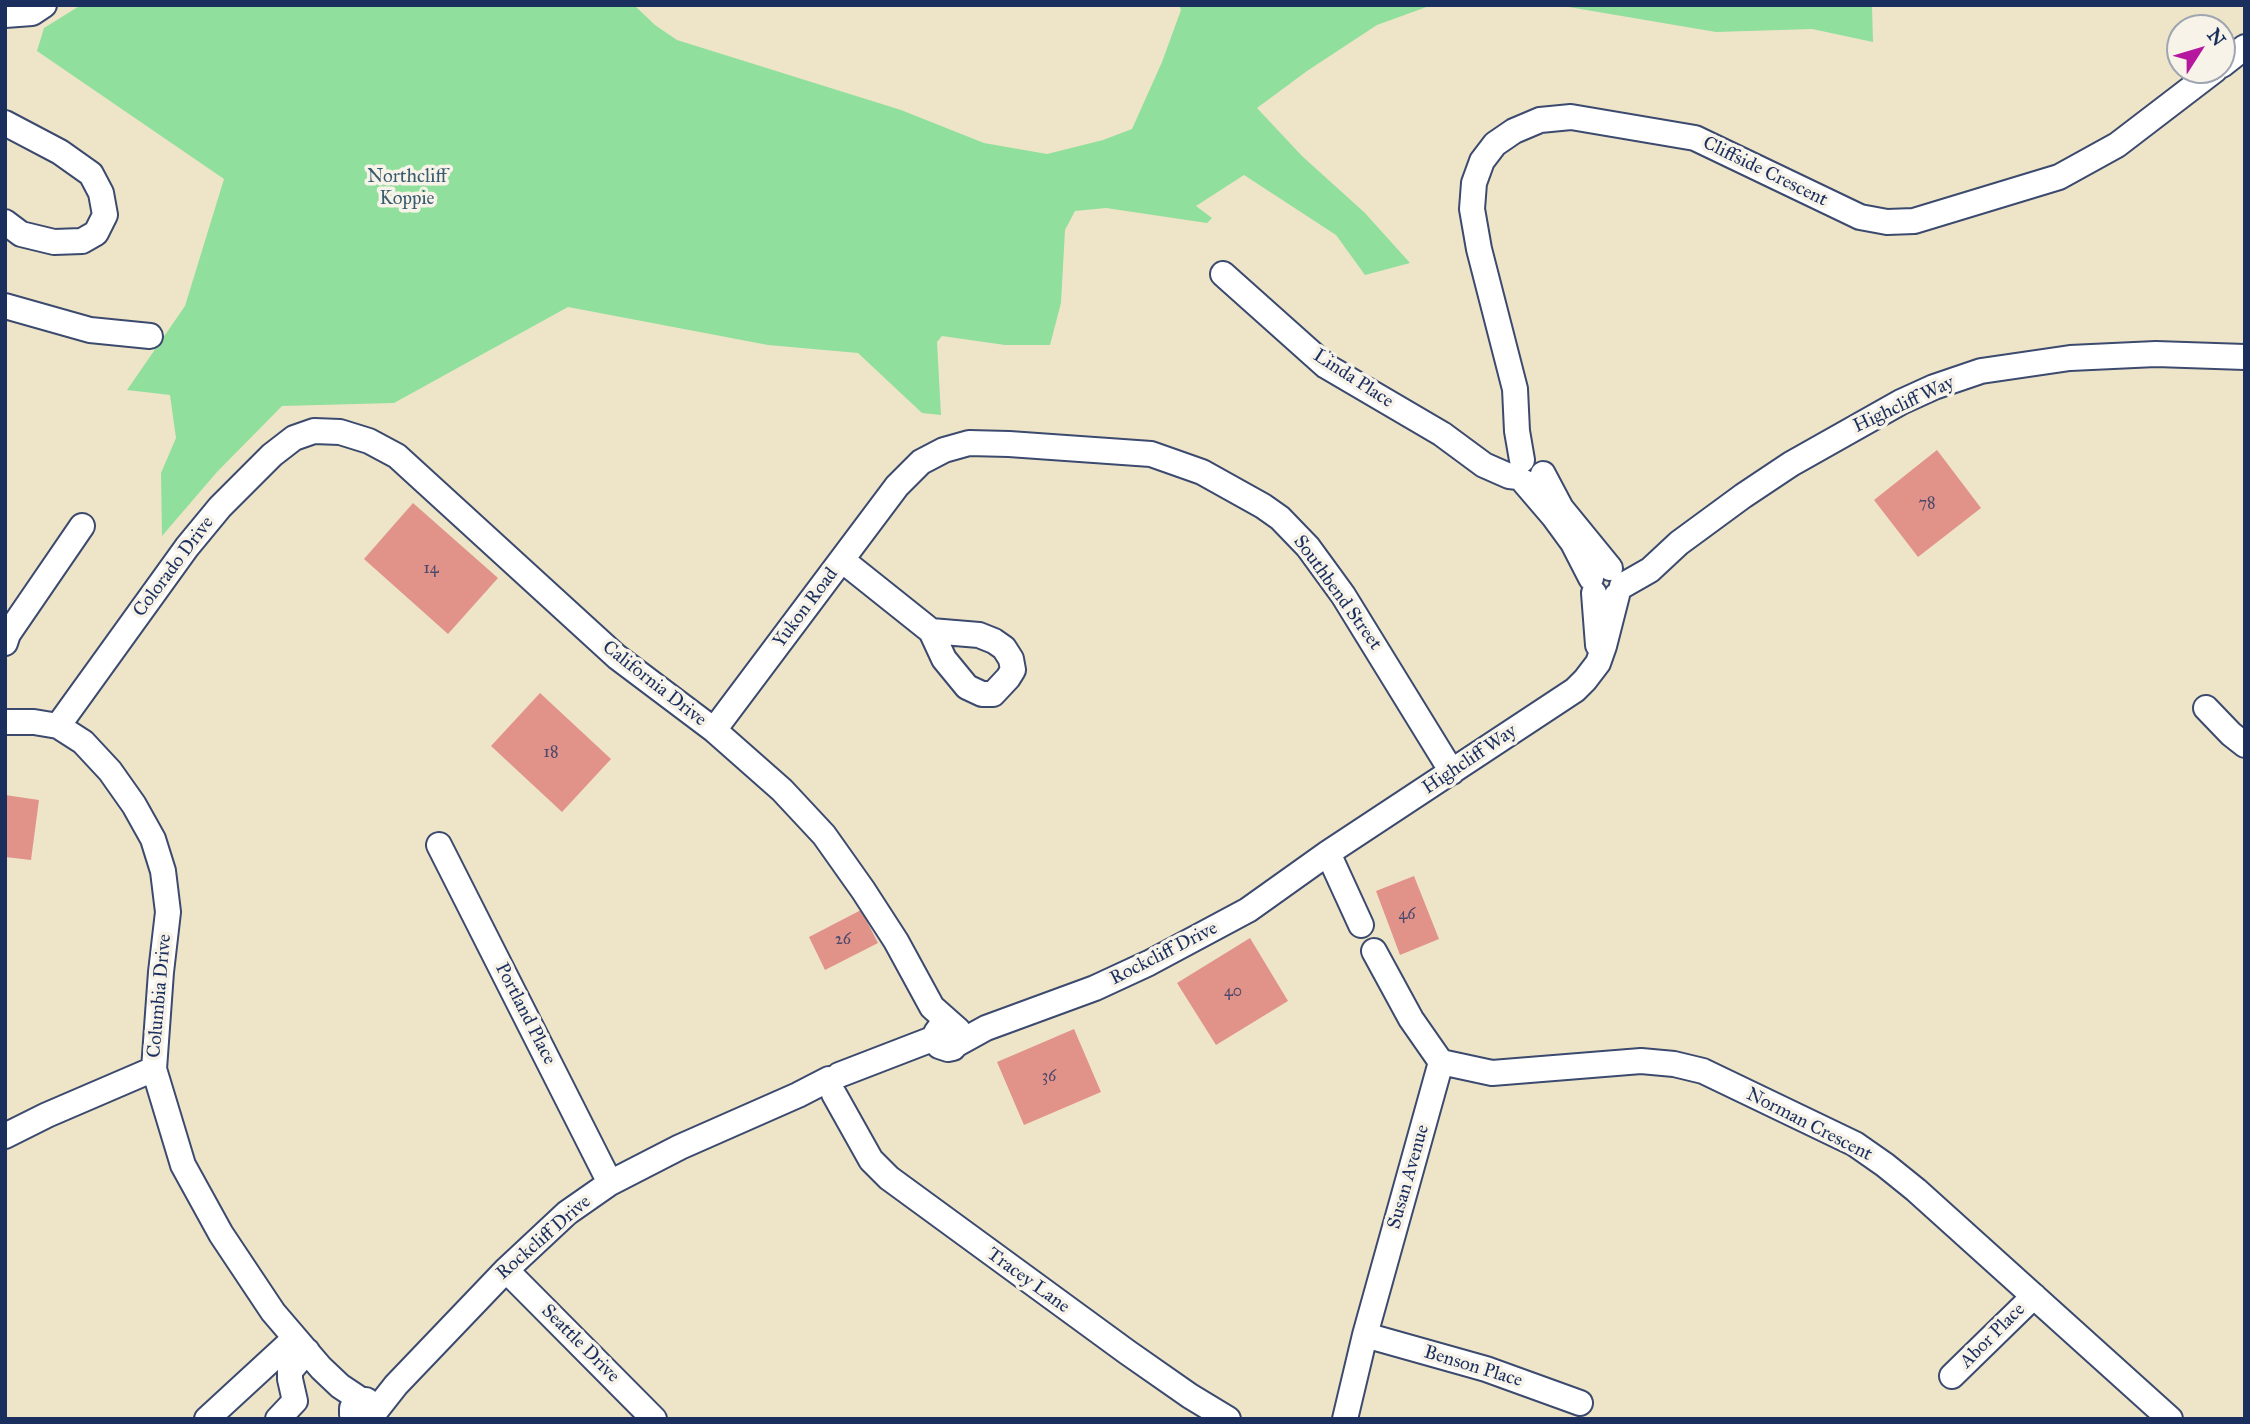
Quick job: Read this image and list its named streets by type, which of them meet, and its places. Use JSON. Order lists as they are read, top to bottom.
{
  "streets": {
    "street": [
      "Cliffside Crescent",
      "Linda Place",
      "Highcliff Way",
      "Colorado Drive",
      "Southbend Street",
      "Yukon Road",
      "California Drive",
      "Rockcliff Drive",
      "Columbia Drive",
      "Portland Place",
      "Norman Crescent",
      "Susan Avenue",
      "Tracey Lane",
      "Abor Place",
      "Seattle Drive",
      "Benson Place"
    ]
  },
  "crossings": [
    ["Cliffside Crescent", "Linda Place"],
    ["Cliffside Crescent", "Highcliff Way"],
    ["Highcliff Way", "Southbend Street"],
    ["Highcliff Way", "Rockcliff Drive"],
    ["Colorado Drive", "California Drive"],
    ["Colorado Drive", "Columbia Drive"],
    ["Southbend Street", "Yukon Road"],
    ["Yukon Road", "California Drive"],
    ["California Drive", "Rockcliff Drive"],
    ["Rockcliff Drive", "Columbia Drive"],
    ["Rockcliff Drive", "Portland Place"],
    ["Rockcliff Drive", "Tracey Lane"],
    ["Rockcliff Drive", "Seattle Drive"],
    ["Norman Crescent", "Susan Avenue"],
    ["Norman Crescent", "Abor Place"],
    ["Susan Avenue", "Benson Place"]
  ],
  "parks": ["Northcliff Koppie"],
  "house_numbers": [
    "78",
    "14",
    "18",
    "46",
    "26",
    "40",
    "36"
  ],
  "north": "top right"
}
